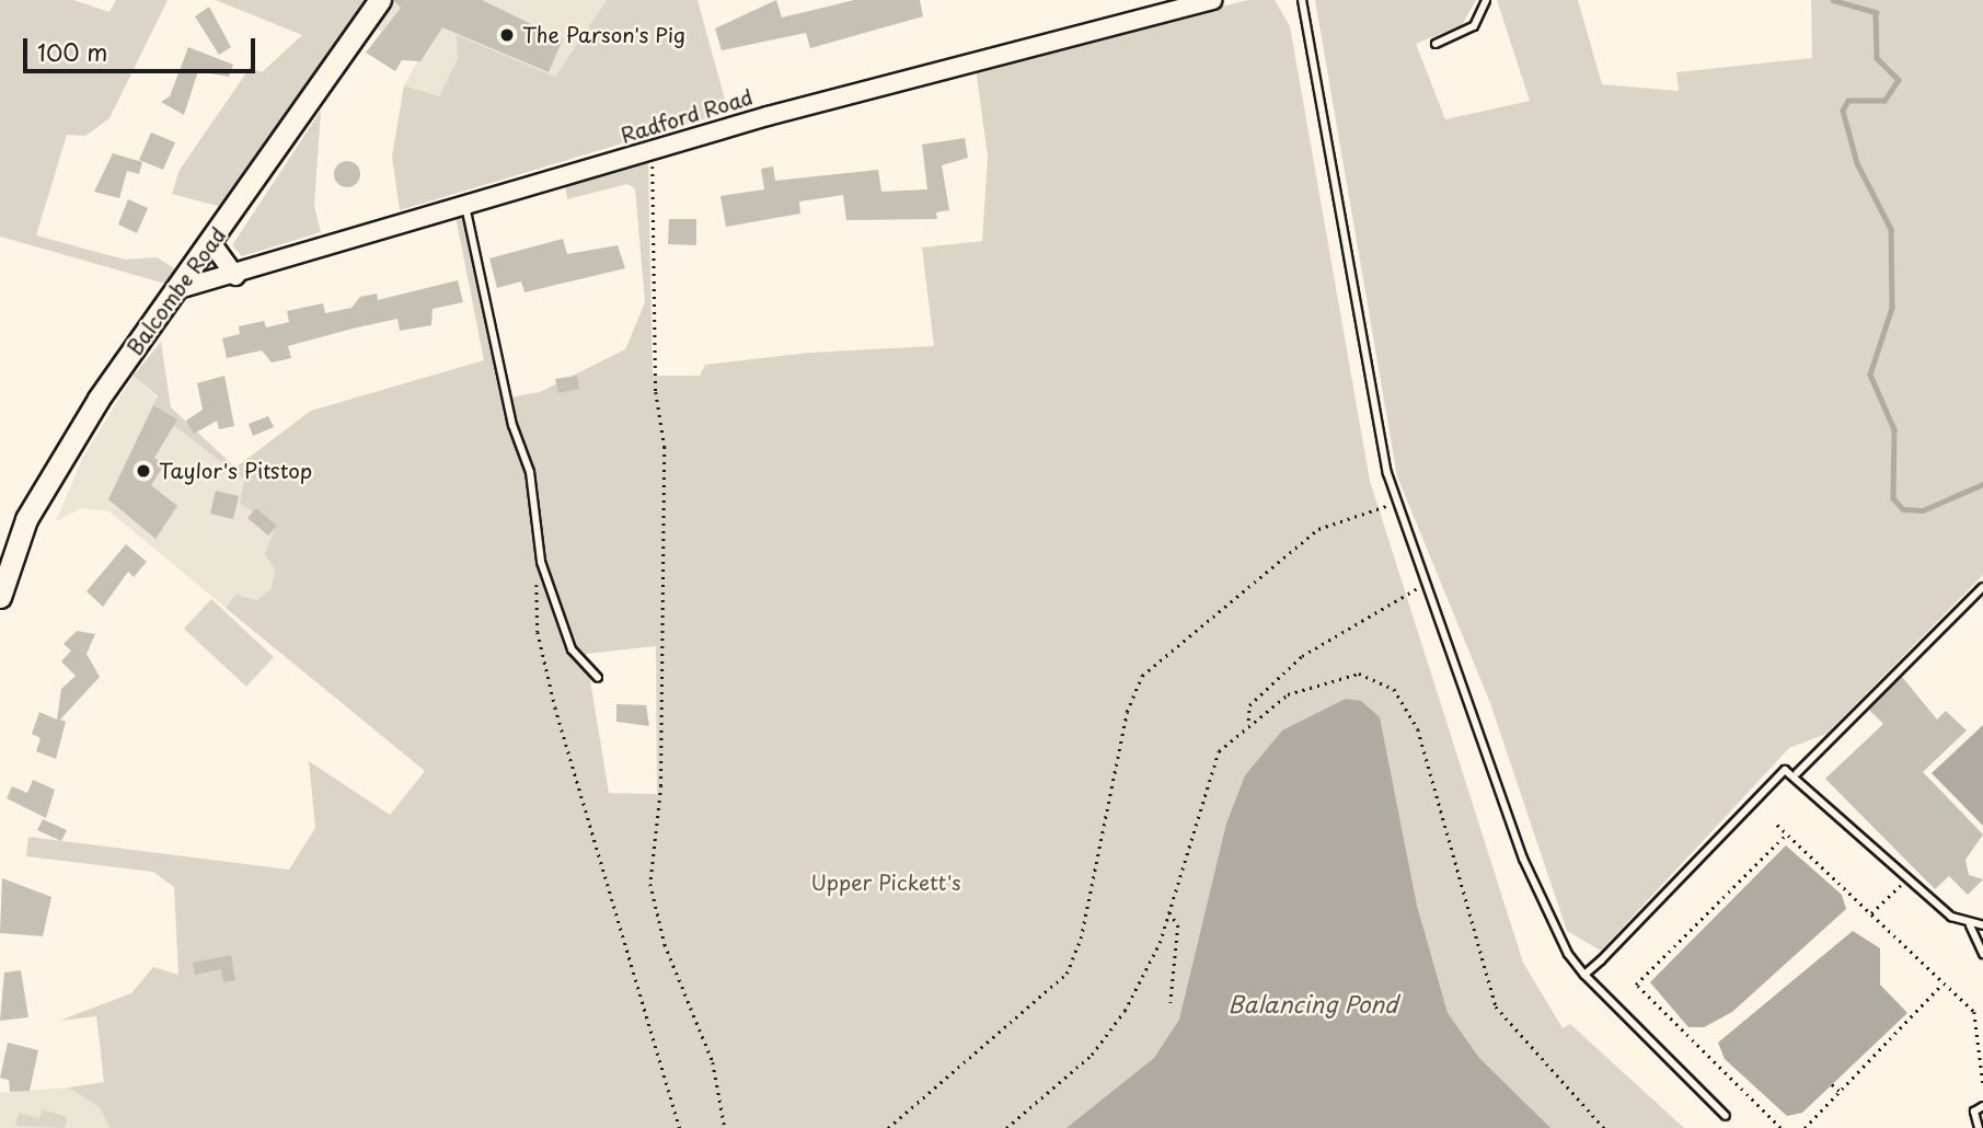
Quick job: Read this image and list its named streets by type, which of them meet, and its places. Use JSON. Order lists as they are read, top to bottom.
{
  "streets": {
    "main road": ["Balcombe Road"],
    "street": ["Radford Road"]
  },
  "crossings": [
    ["Radford Road", "Balcombe Road"]
  ],
  "water": ["Balancing Pond"],
  "parks": ["Upper Pickett's"],
  "places": ["The Parson's Pig", "Taylor's Pitstop"],
  "scale_bar": "100 m"
}
